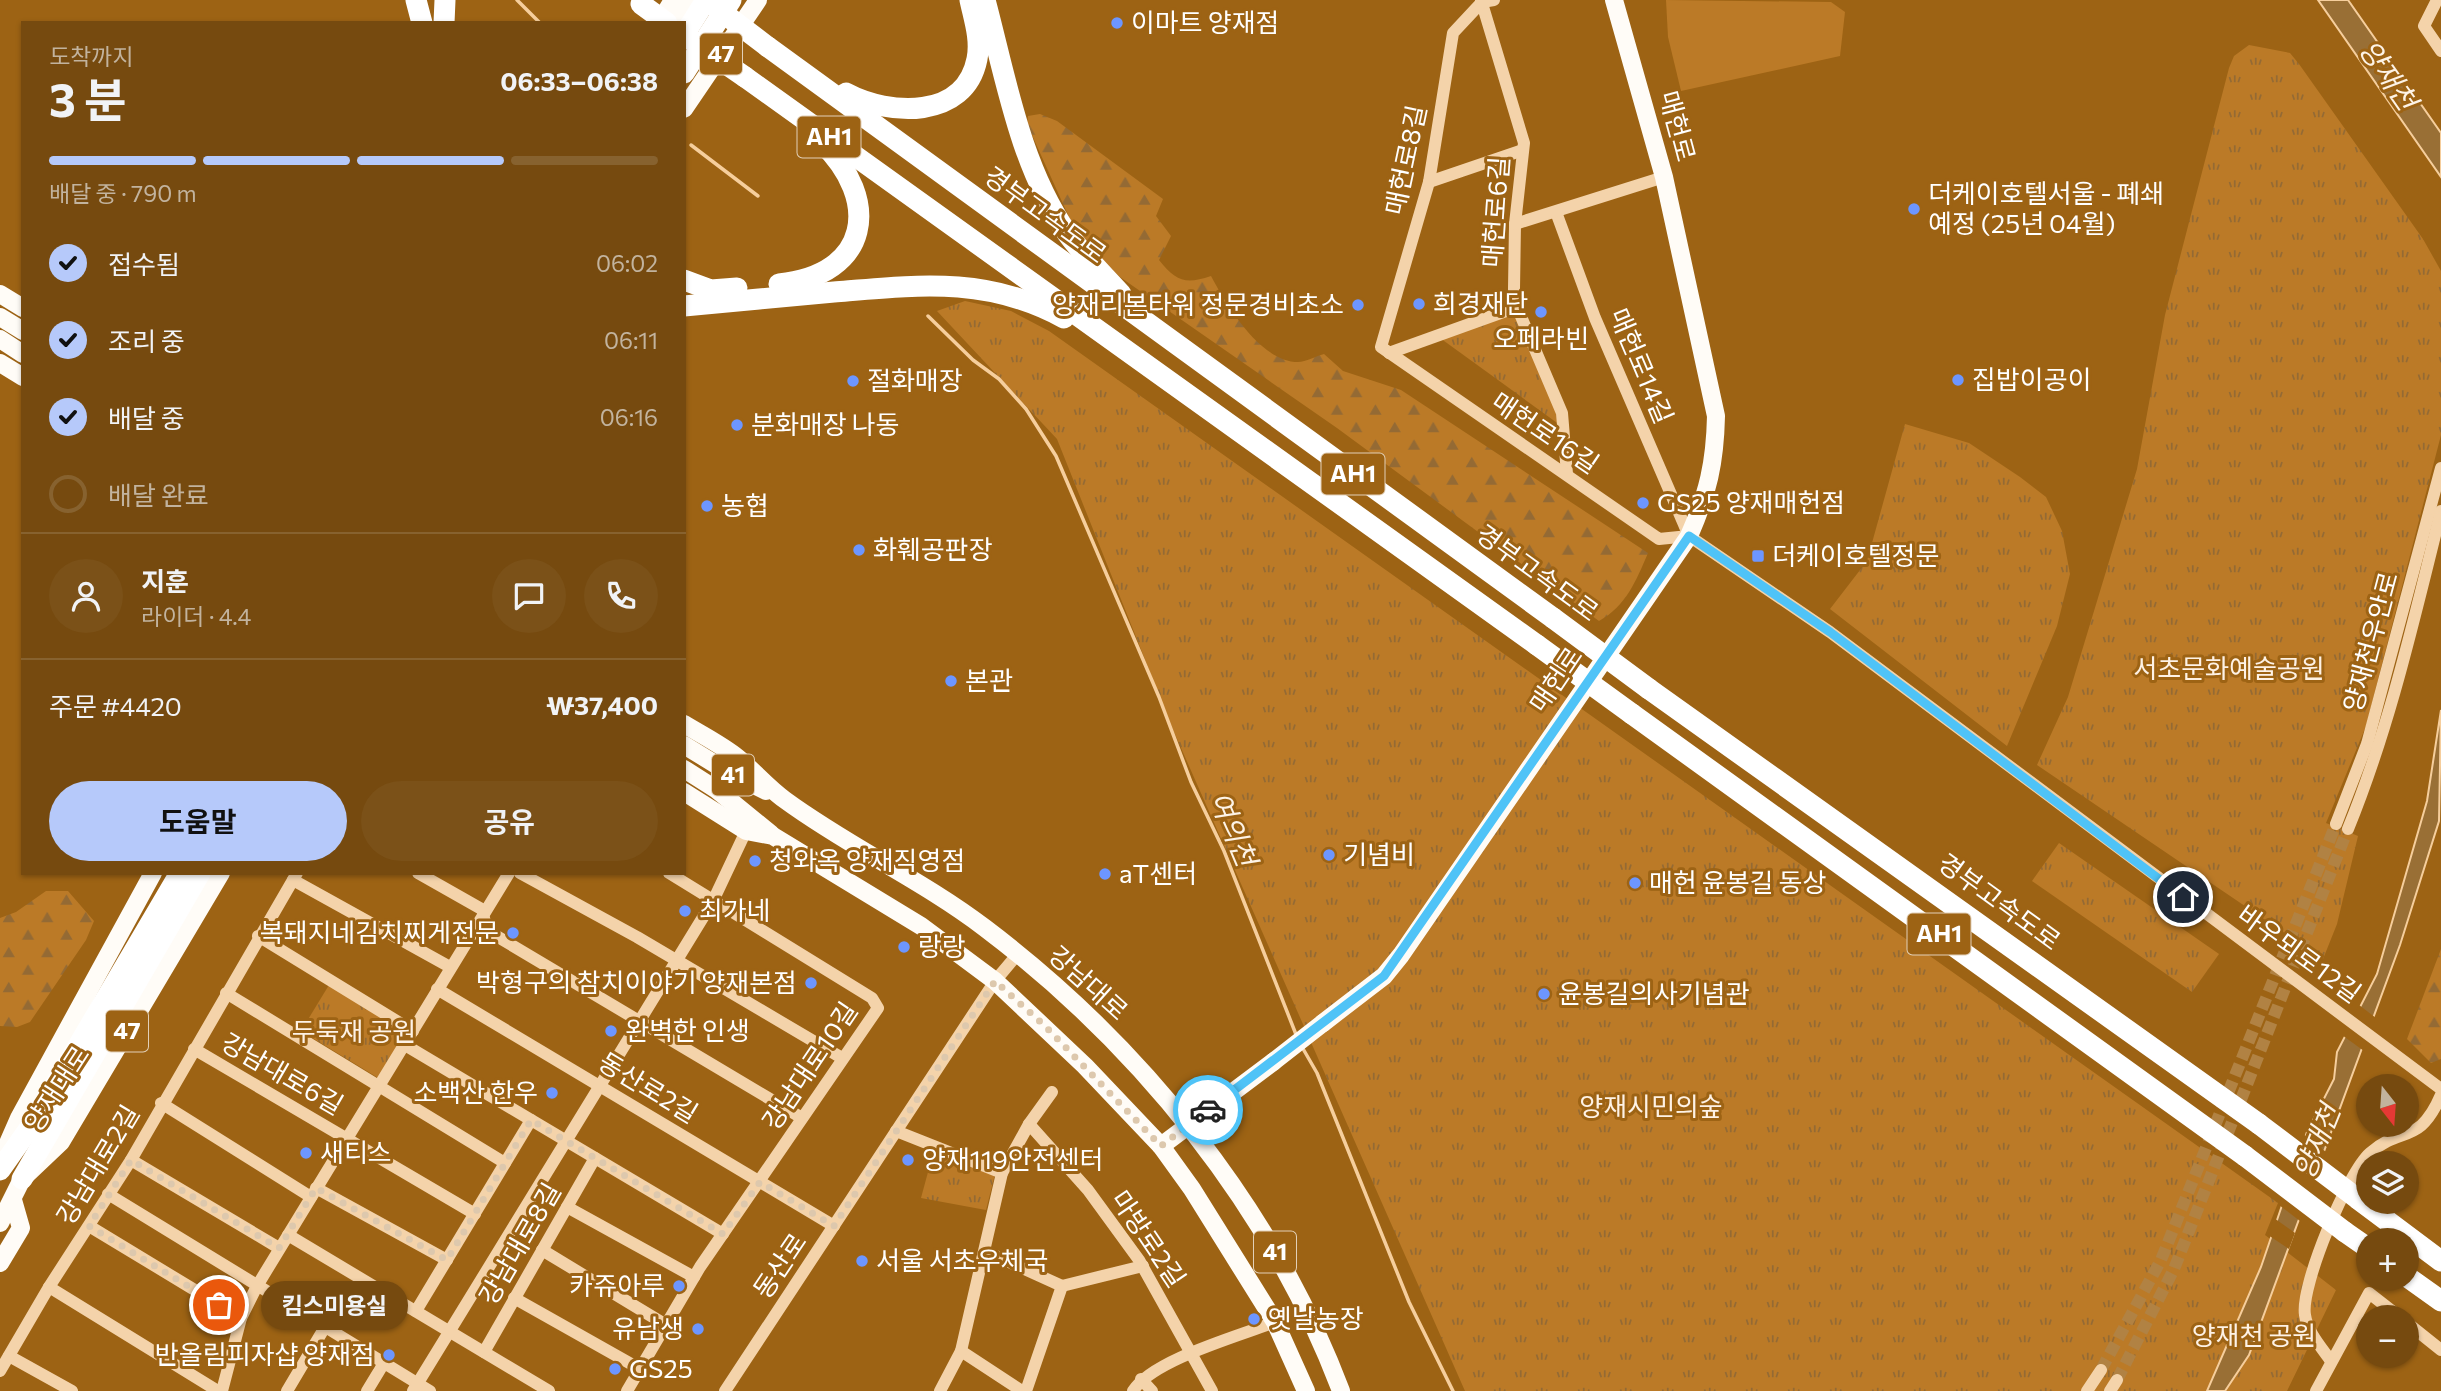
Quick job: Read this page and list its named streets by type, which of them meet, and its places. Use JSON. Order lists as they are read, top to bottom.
{
  "streets": {
    "highway": ["AH1", "경부고속도로"],
    "main road": [
      "47",
      "매헌로",
      "41",
      "강남대로",
      "양재대로"
    ],
    "street": [
      "매헌로8길",
      "매헌로6길",
      "매헌로14길",
      "매헌로16길",
      "양재천우안로",
      "바우뫼로12길",
      "강남대로10길",
      "강남대로6길",
      "동산로2길",
      "강남대로2길",
      "마방로2길",
      "강남대로8길",
      "동산로"
    ]
  },
  "crossings": [
    ["매헌로", "매헌로14길"],
    ["매헌로", "매헌로16길"],
    ["매헌로", "41"],
    ["매헌로", "바우뫼로12길"],
    ["매헌로", "강남대로"],
    ["매헌로8길", "매헌로6길"],
    ["매헌로8길", "매헌로16길"],
    ["매헌로6길", "매헌로16길"],
    ["매헌로14길", "매헌로16길"],
    ["매헌로14길", "바우뫼로12길"],
    ["매헌로16길", "바우뫼로12길"],
    ["41", "강남대로"],
    ["41", "동산로"],
    ["강남대로", "동산로"],
    ["강남대로10길", "동산로2길"],
    ["강남대로10길", "강남대로8길"],
    ["강남대로6길", "동산로2길"],
    ["강남대로6길", "강남대로2길"],
    ["강남대로6길", "강남대로8길"],
    ["동산로2길", "강남대로8길"],
    ["동산로2길", "동산로"]
  ],
  "water": ["양재천", "여의천"],
  "parks": [
    "서초문화예술공원",
    "두둑재 공원",
    "양재시민의숲",
    "양재천 공원"
  ],
  "places": {
    "other": [
      "이마트 양재점",
      "더케이호텔서울 - 폐쇄 예정 (25년 04월)",
      "희경재단",
      "양재리본타워 정문경비초소",
      "오페라빈",
      "집밥이공이",
      "절화매장",
      "분화매장 나동",
      "GS25 양재매헌점",
      "농협",
      "화훼공판장",
      "본관",
      "기념비",
      "청와옥 양재직영점",
      "aT센터",
      "매헌 윤봉길 동상",
      "최가네",
      "복돼지네김치찌게전문",
      "랑랑",
      "박형구의 참치이야기 양재본점",
      "윤봉길의사기념관",
      "완벽한 인생",
      "소백산 한우",
      "새티스",
      "양재119안전센터",
      "서울 서초우체국",
      "카쥬아루",
      "킴스미용실",
      "옛날농장",
      "유남생",
      "반올림피자샵 양재점",
      "GS25"
    ],
    "transit": ["더케이호텔정문"]
  },
  "north": "bottom",
  "page": {
    "heading": ["3 분", "도착까지", "06:33–06:38"],
    "panel": [
      "지훈",
      "라이더 · 4.4",
      "주문 #4420",
      "₩37,400"
    ],
    "bar": "배달 중 · 790 m",
    "list": [
      ["접수됨", "06:02"],
      ["조리 중", "06:11"],
      ["배달 중", "06:16"],
      "배달 완료"
    ],
    "buttons": ["도움말", "공유"],
    "map_buttons": ["+", "−"],
    "bubble": "킴스미용실"
  }
}
